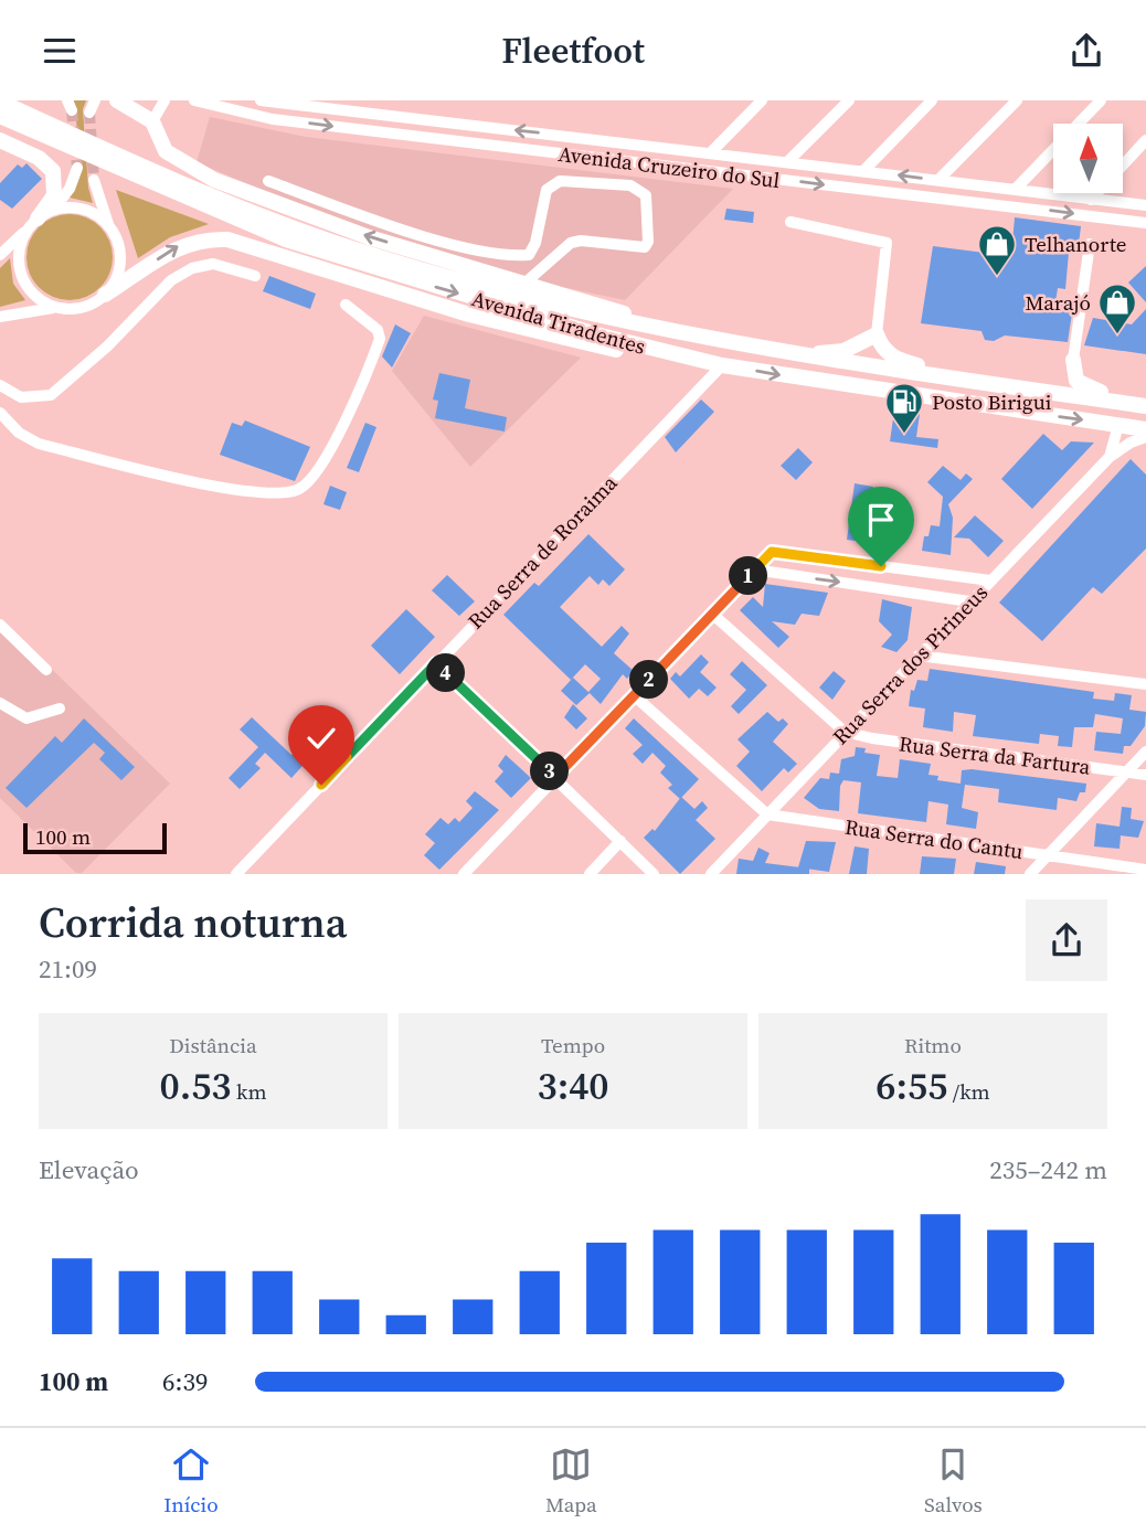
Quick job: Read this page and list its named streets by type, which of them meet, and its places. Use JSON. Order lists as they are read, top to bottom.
{
  "streets": {
    "highway": ["Avenida Tiradentes"],
    "street": [
      "Avenida Cruzeiro do Sul",
      "Rua Serra de Roraima",
      "Rua Serra dos Pirineus",
      "Rua Serra da Fartura",
      "Rua Serra do Cantu"
    ]
  },
  "crossings": [
    ["Avenida Tiradentes", "Rua Serra de Roraima"],
    ["Rua Serra dos Pirineus", "Rua Serra da Fartura"],
    ["Rua Serra dos Pirineus", "Rua Serra do Cantu"]
  ],
  "places": {
    "shop": ["Telhanorte", "Marajó"],
    "fuel station": ["Posto Birigui"]
  },
  "scale_bar": "100 m",
  "north": "top",
  "page": {
    "header": "Fleetfoot",
    "pins": [
      "1",
      "4",
      "2",
      "3"
    ],
    "scale": "100 m",
    "heading": ["Corrida noturna", "21:09"],
    "stats": [
      ["Distância", "0.53 km"],
      ["Tempo", "3:40"],
      ["Ritmo", "6:55 /km"]
    ],
    "chart": ["Elevação", "235–242 m"],
    "list": [
      {
        "name": "100 m",
        "note": "6:39"
      }
    ],
    "tabs": ["Início", "Mapa", "Salvos"]
  }
}
